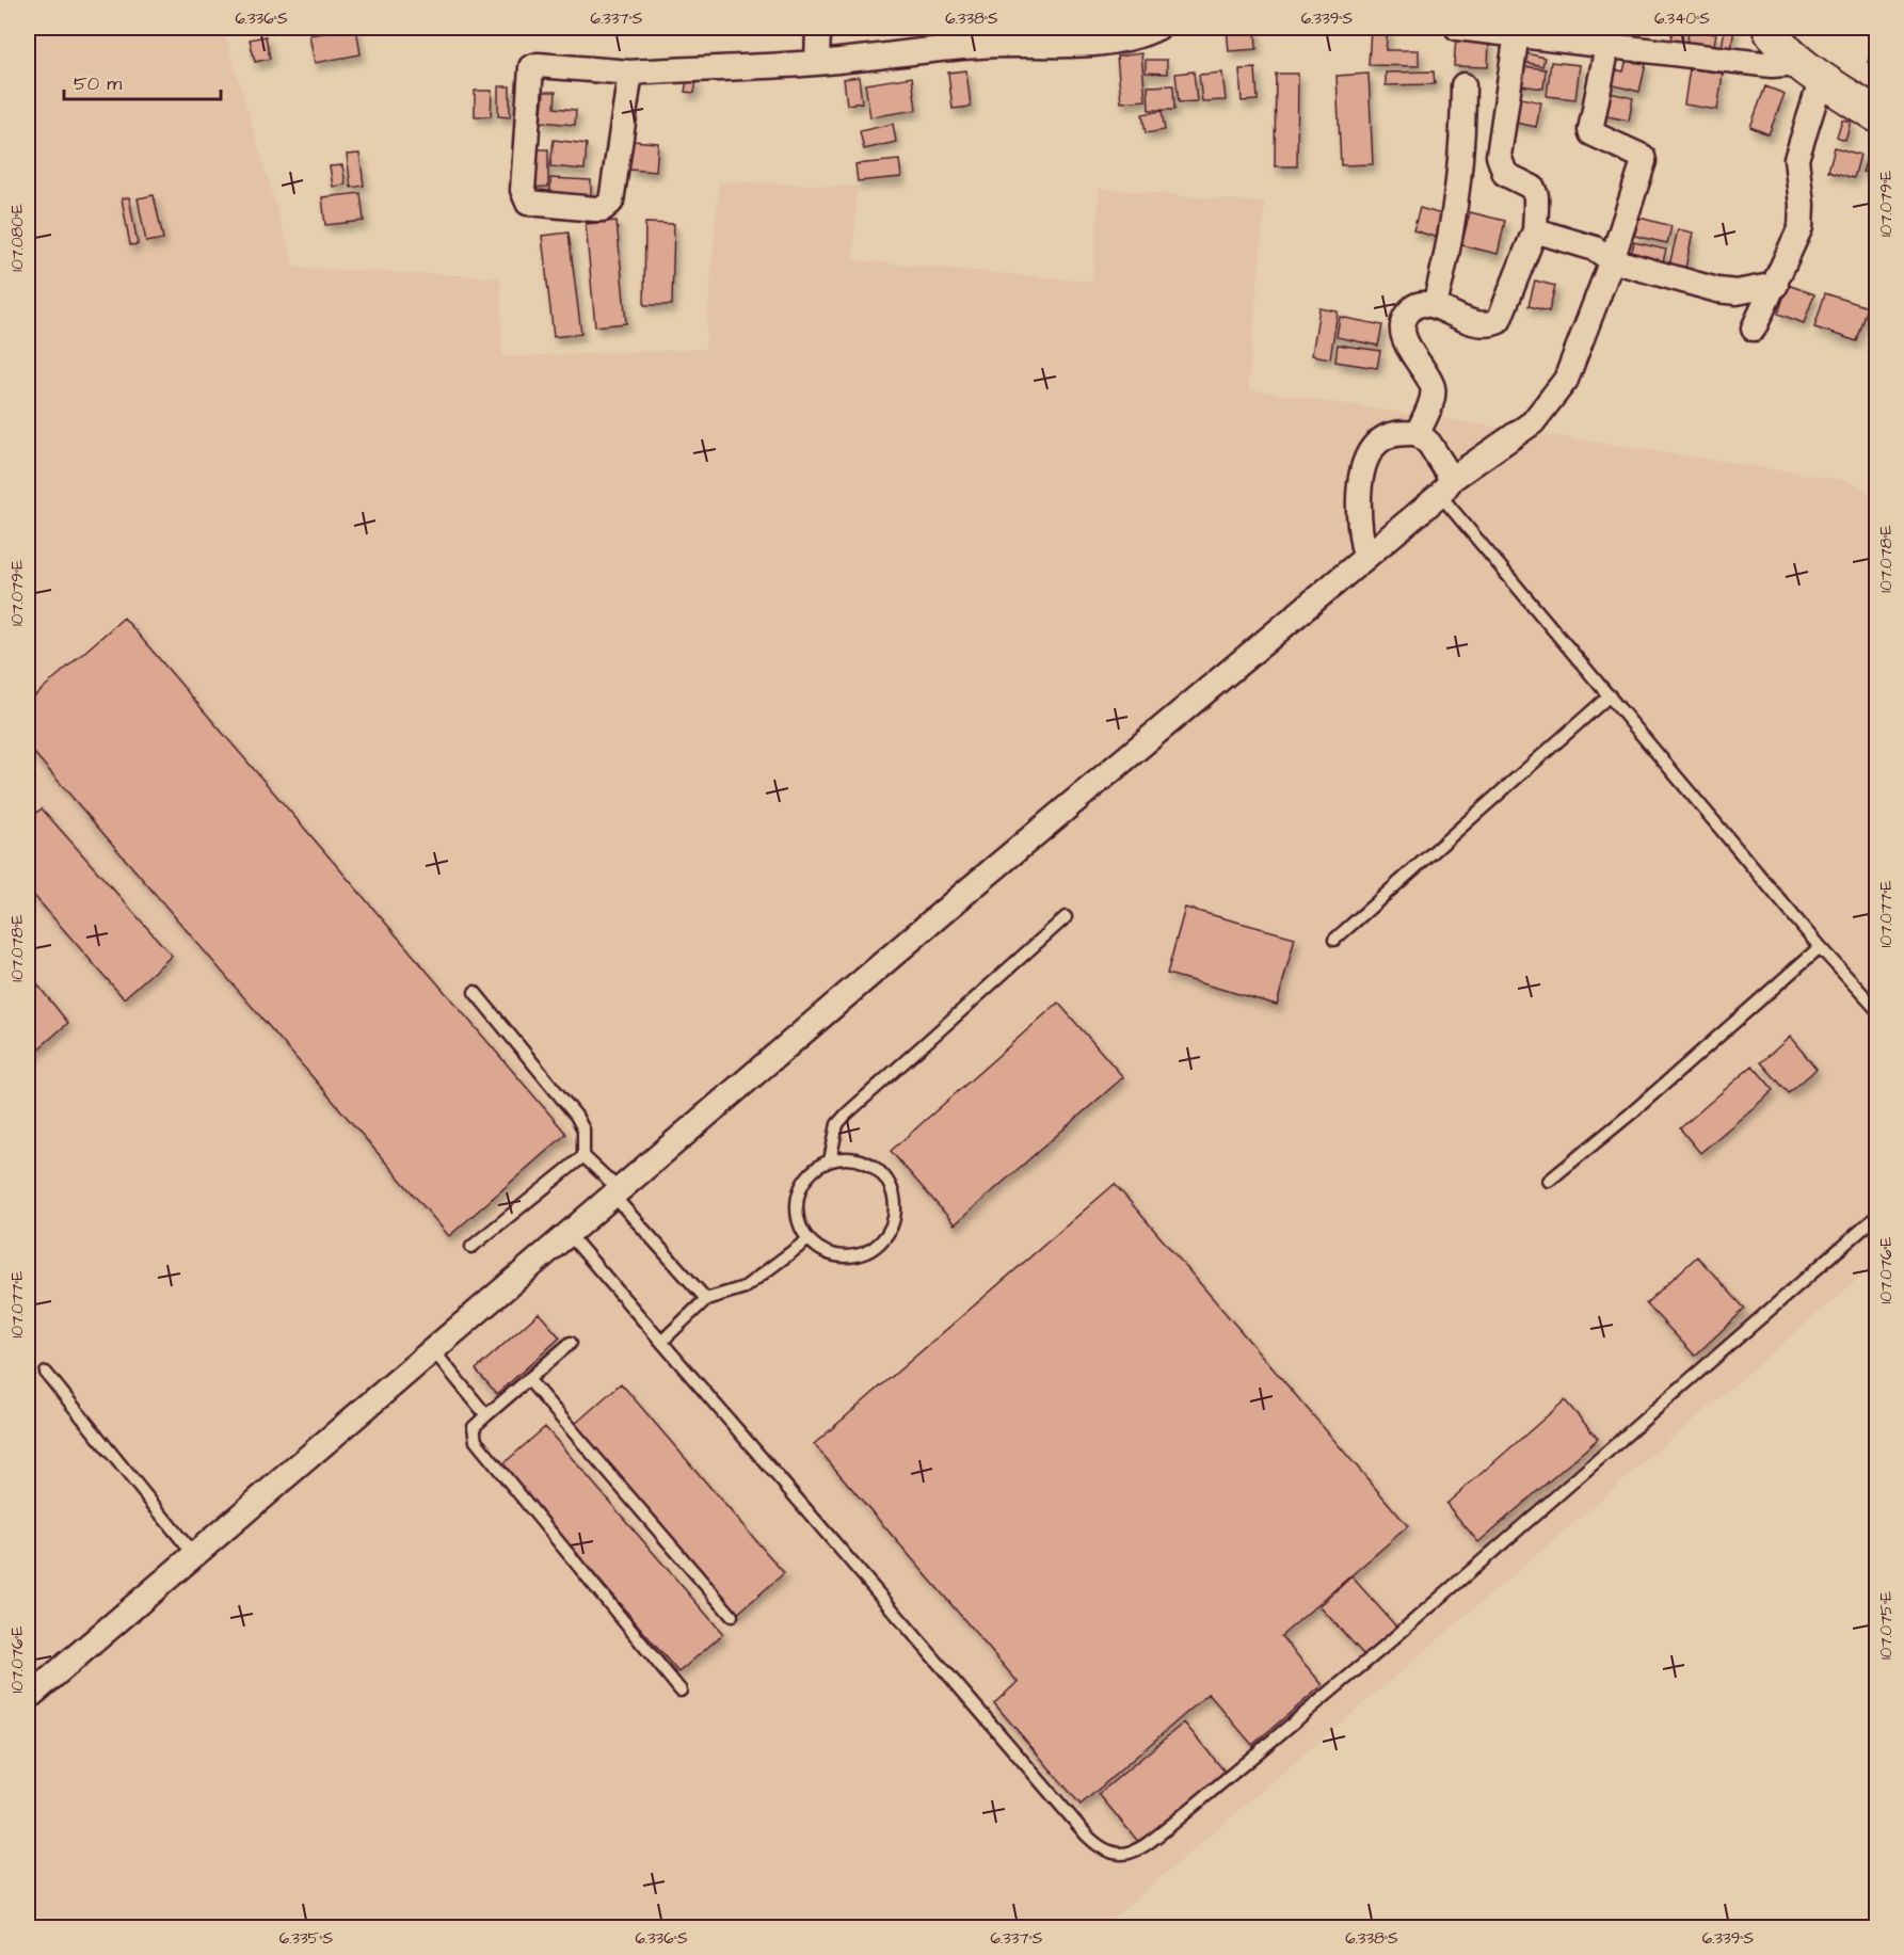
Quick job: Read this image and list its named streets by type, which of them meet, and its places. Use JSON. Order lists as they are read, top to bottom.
{
  "scale_bar": "50 m",
  "coordinates": [
    "6.336°S",
    "6.337°S",
    "6.338°S",
    "6.339°S",
    "6.340°S",
    "107.079°E",
    "107.080°E",
    "107.078°E",
    "107.077°E",
    "107.076°E",
    "107.075°E",
    "6.335°S"
  ]
}
